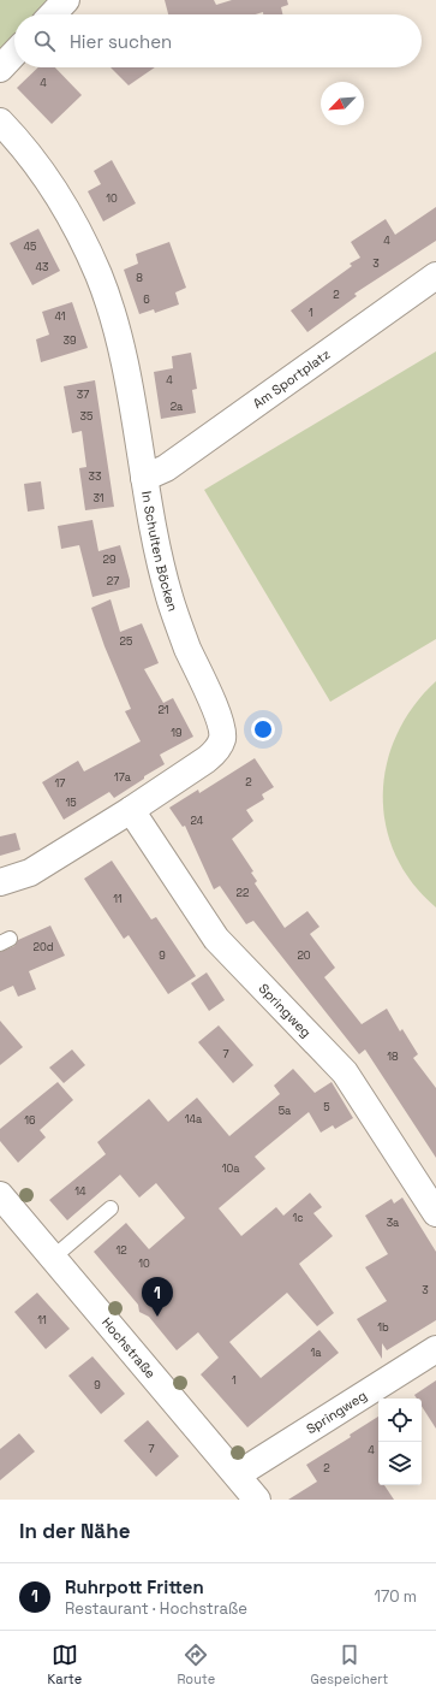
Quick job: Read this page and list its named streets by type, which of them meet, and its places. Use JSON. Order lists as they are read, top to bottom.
{
  "streets": {
    "street": [
      "Am Sportplatz",
      "In Schulten Böcken",
      "Springweg",
      "Hochstraße"
    ]
  },
  "crossings": [
    ["Am Sportplatz", "In Schulten Böcken"],
    ["In Schulten Böcken", "Springweg"],
    ["Springweg", "Hochstraße"]
  ],
  "house_numbers": [
    "4",
    "10",
    "4",
    "45",
    "3",
    "43",
    "8",
    "2",
    "6",
    "1",
    "41",
    "39",
    "4",
    "37",
    "2a",
    "35",
    "33",
    "31",
    "29",
    "27",
    "25",
    "21",
    "19",
    "17a",
    "2",
    "17",
    "15",
    "24",
    "22",
    "11",
    "20d",
    "9",
    "20",
    "7",
    "18",
    "5",
    "5a",
    "14a",
    "16",
    "10a",
    "14",
    "1c",
    "3a",
    "12",
    "10",
    "3",
    "11",
    "1b",
    "1a",
    "1",
    "9",
    "7",
    "4",
    "2"
  ],
  "north": "bottom left",
  "page": {
    "search": "Hier suchen",
    "pins": "1",
    "heading": "In der Nähe",
    "list": [
      {
        "mark": "1",
        "name": "Ruhrpott Fritten",
        "note": "Restaurant · Hochstraße",
        "value": "170 m"
      }
    ],
    "nav": ["Karte", "Route", "Gespeichert"]
  }
}
